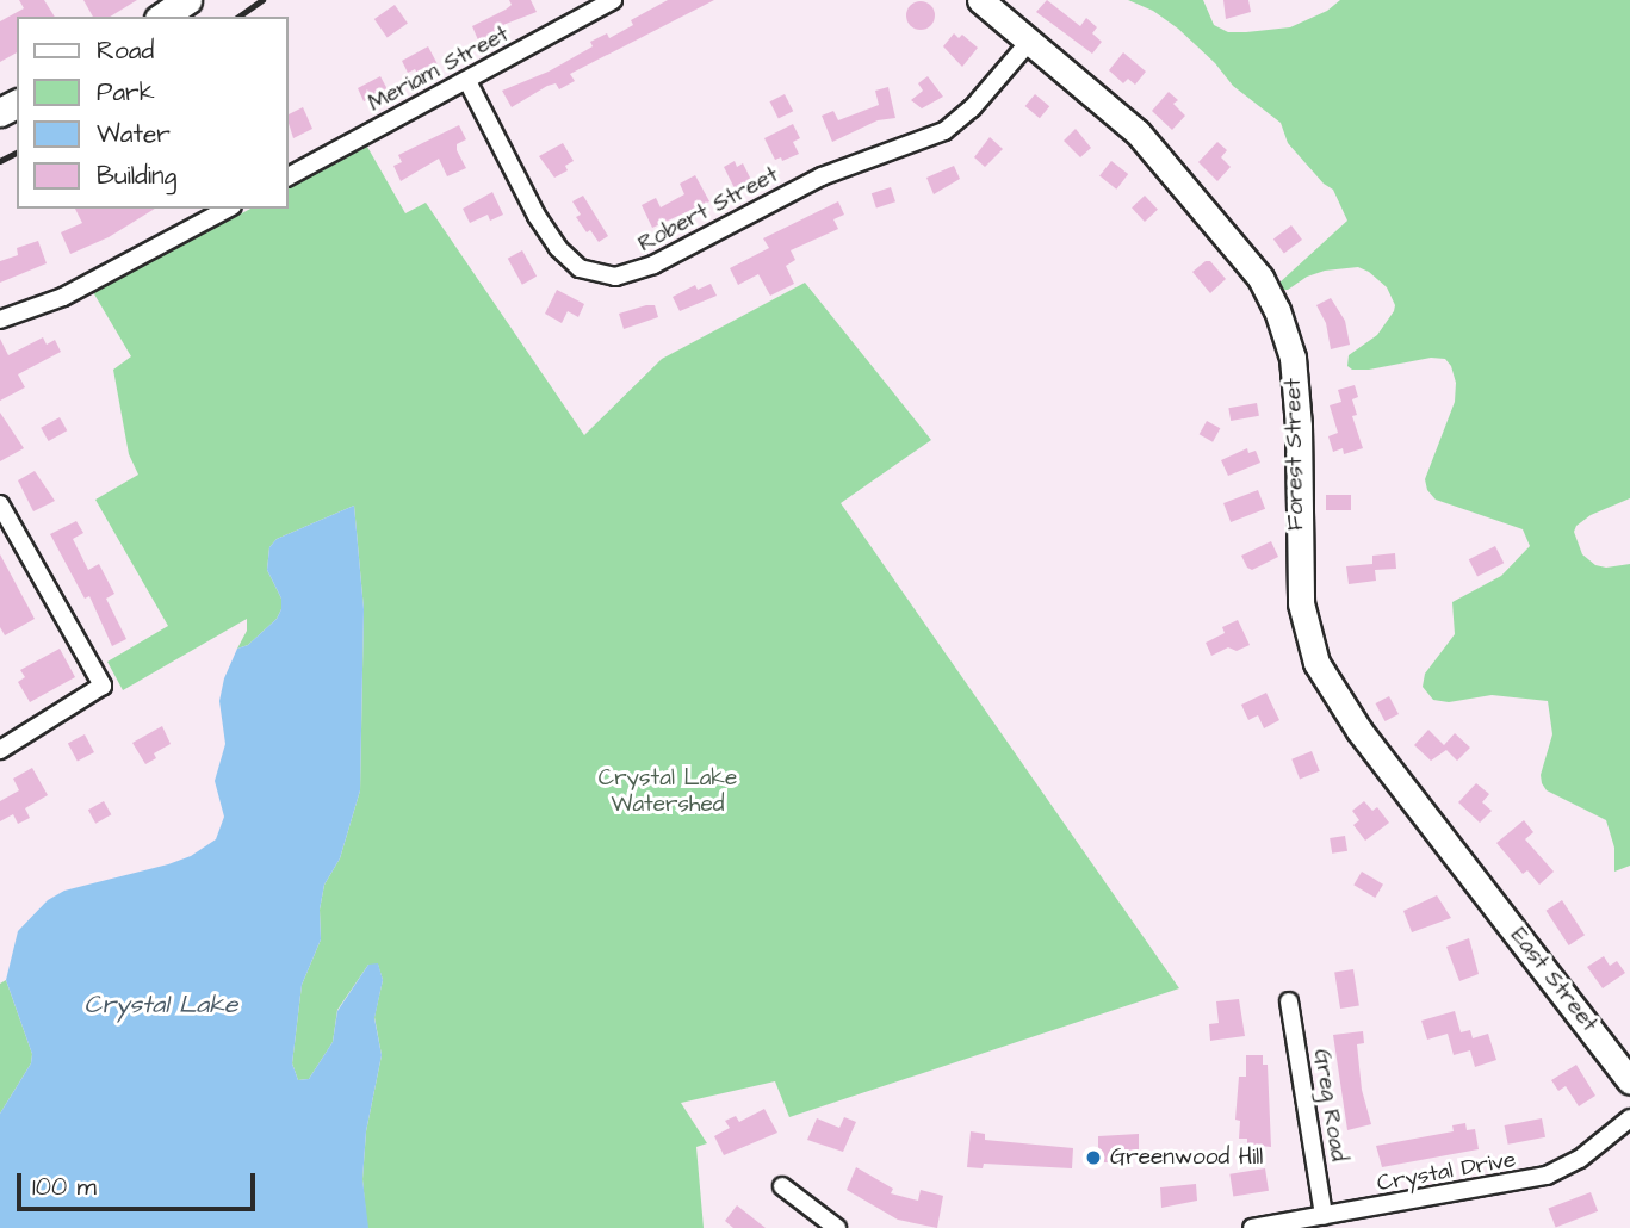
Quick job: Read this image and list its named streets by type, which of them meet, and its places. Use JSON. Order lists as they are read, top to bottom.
{
  "streets": {
    "main road": ["Forest Street", "East Street"],
    "street": [
      "Meriam Street",
      "Robert Street",
      "Greg Road",
      "Crystal Drive"
    ]
  },
  "crossings": [
    ["Meriam Street", "Robert Street"],
    ["Robert Street", "Forest Street"],
    ["Forest Street", "East Street"],
    ["Greg Road", "Crystal Drive"]
  ],
  "water": ["Crystal Lake"],
  "parks": ["Crystal Lake Watershed"],
  "places": ["Greenwood Hill"],
  "legend": [
    "Road",
    "Park",
    "Water",
    "Building"
  ],
  "scale_bar": "100 m"
}
